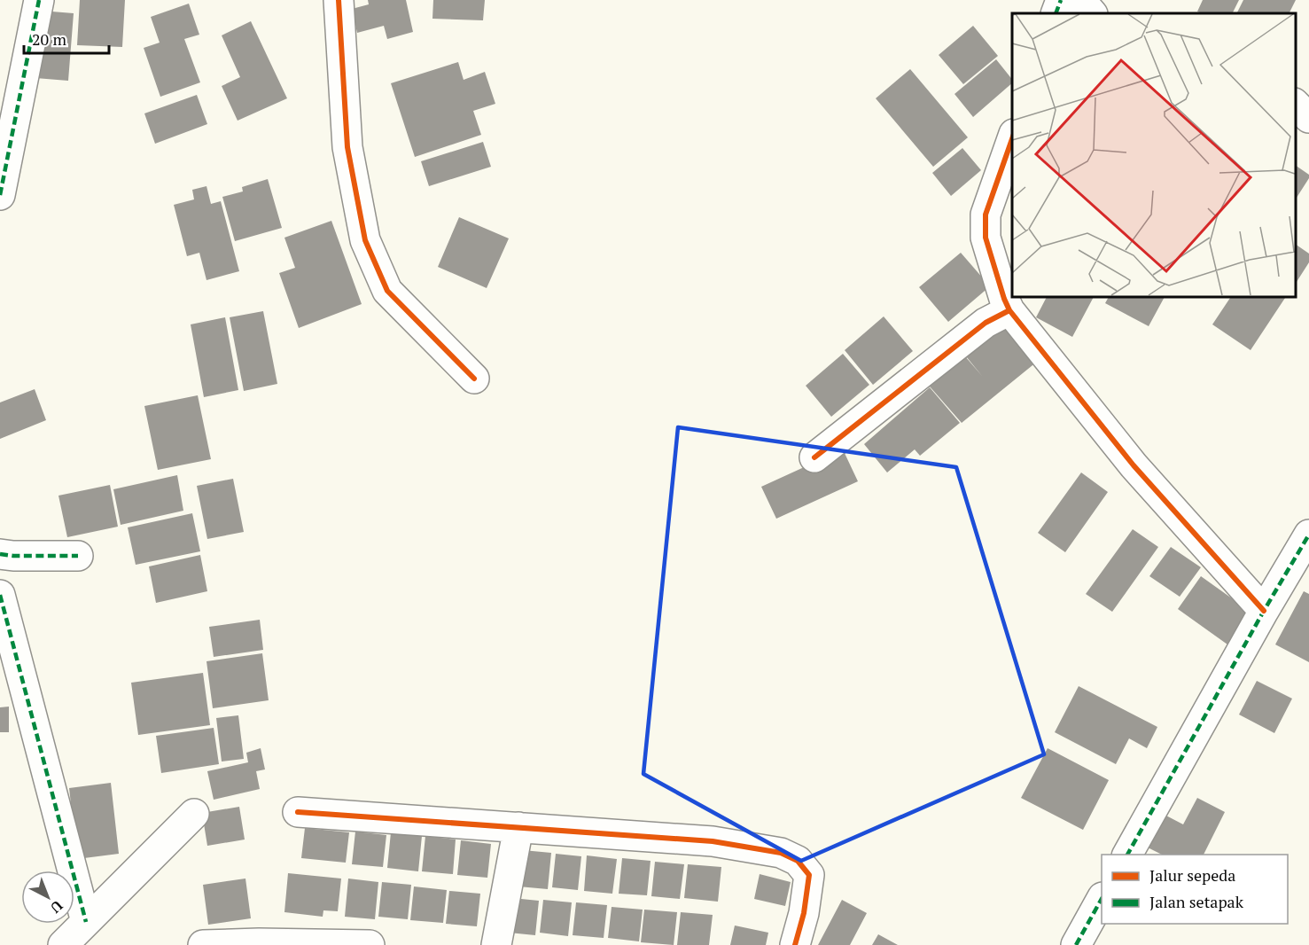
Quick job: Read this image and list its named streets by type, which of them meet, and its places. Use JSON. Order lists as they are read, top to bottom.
{
  "legend": ["Jalur sepeda", "Jalan setapak"],
  "scale_bar": "20 m",
  "north": "bottom right"
}
